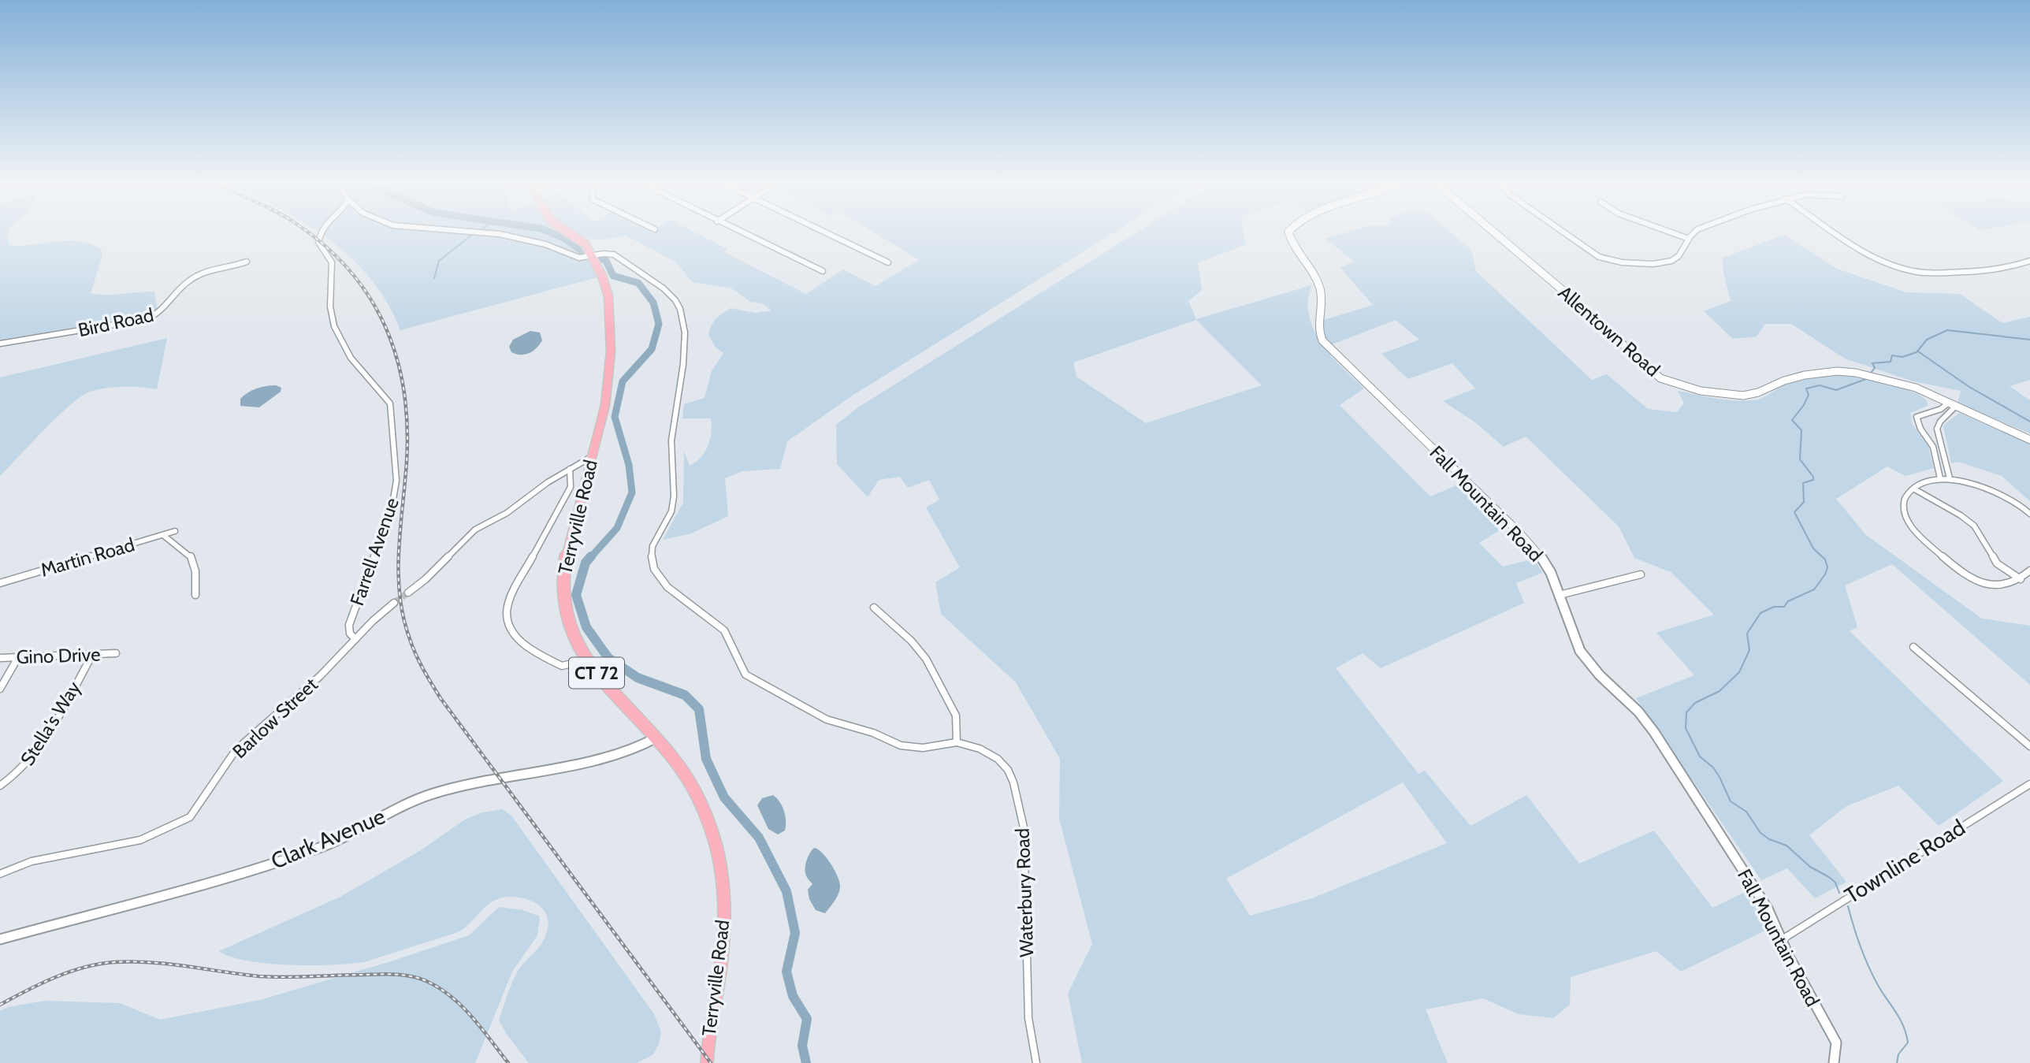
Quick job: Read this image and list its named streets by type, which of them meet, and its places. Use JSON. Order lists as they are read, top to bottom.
{
  "streets": {
    "highway": ["Terryville Road", "CT 72"],
    "main road": ["Allentown Road", "Fall Mountain Road", "Clark Avenue"],
    "street": [
      "Bird Road",
      "Farrell Avenue",
      "Martin Road",
      "Gino Drive",
      "Barlow Street",
      "Stella's Way",
      "Townline Road",
      "Waterbury Road"
    ]
  },
  "crossings": [
    ["Fall Mountain Road", "Townline Road"],
    ["Terryville Road", "CT 72"],
    ["Terryville Road", "Clark Avenue"],
    ["Terryville Road", "Waterbury Road"],
    ["Farrell Avenue", "Barlow Street"],
    ["Gino Drive", "Stella's Way"],
    ["CT 72", "Waterbury Road"]
  ]
}
